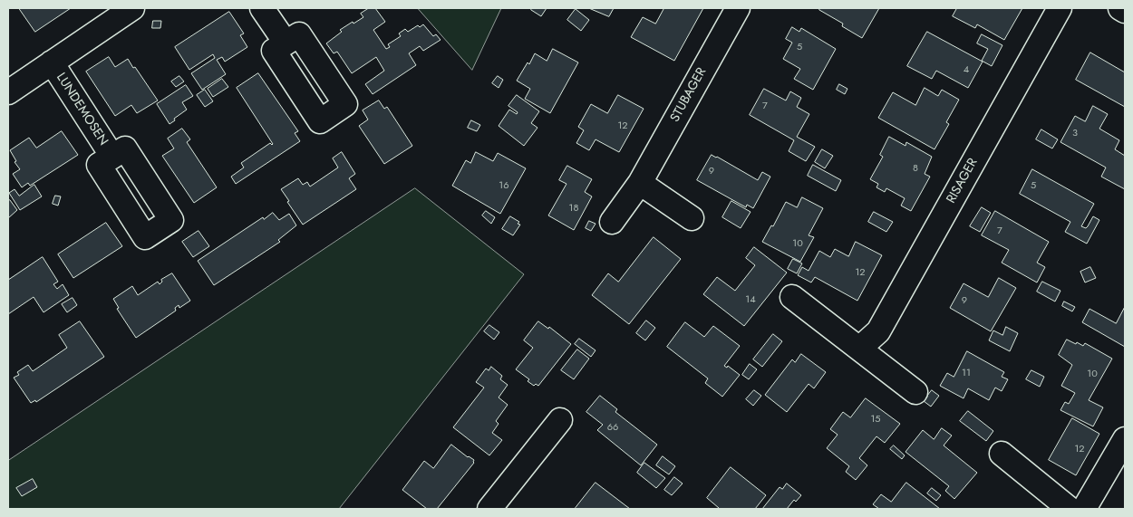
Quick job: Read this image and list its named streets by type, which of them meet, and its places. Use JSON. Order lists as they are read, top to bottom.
{
  "streets": {
    "street": ["STUBAGER", "LUNDEMOSEN", "RISAGER"]
  },
  "house_numbers": [
    "5",
    "4",
    "7",
    "12",
    "3",
    "8",
    "9",
    "16",
    "5",
    "18",
    "7",
    "10",
    "12",
    "14",
    "9",
    "11",
    "10",
    "15",
    "66",
    "12"
  ]
}
